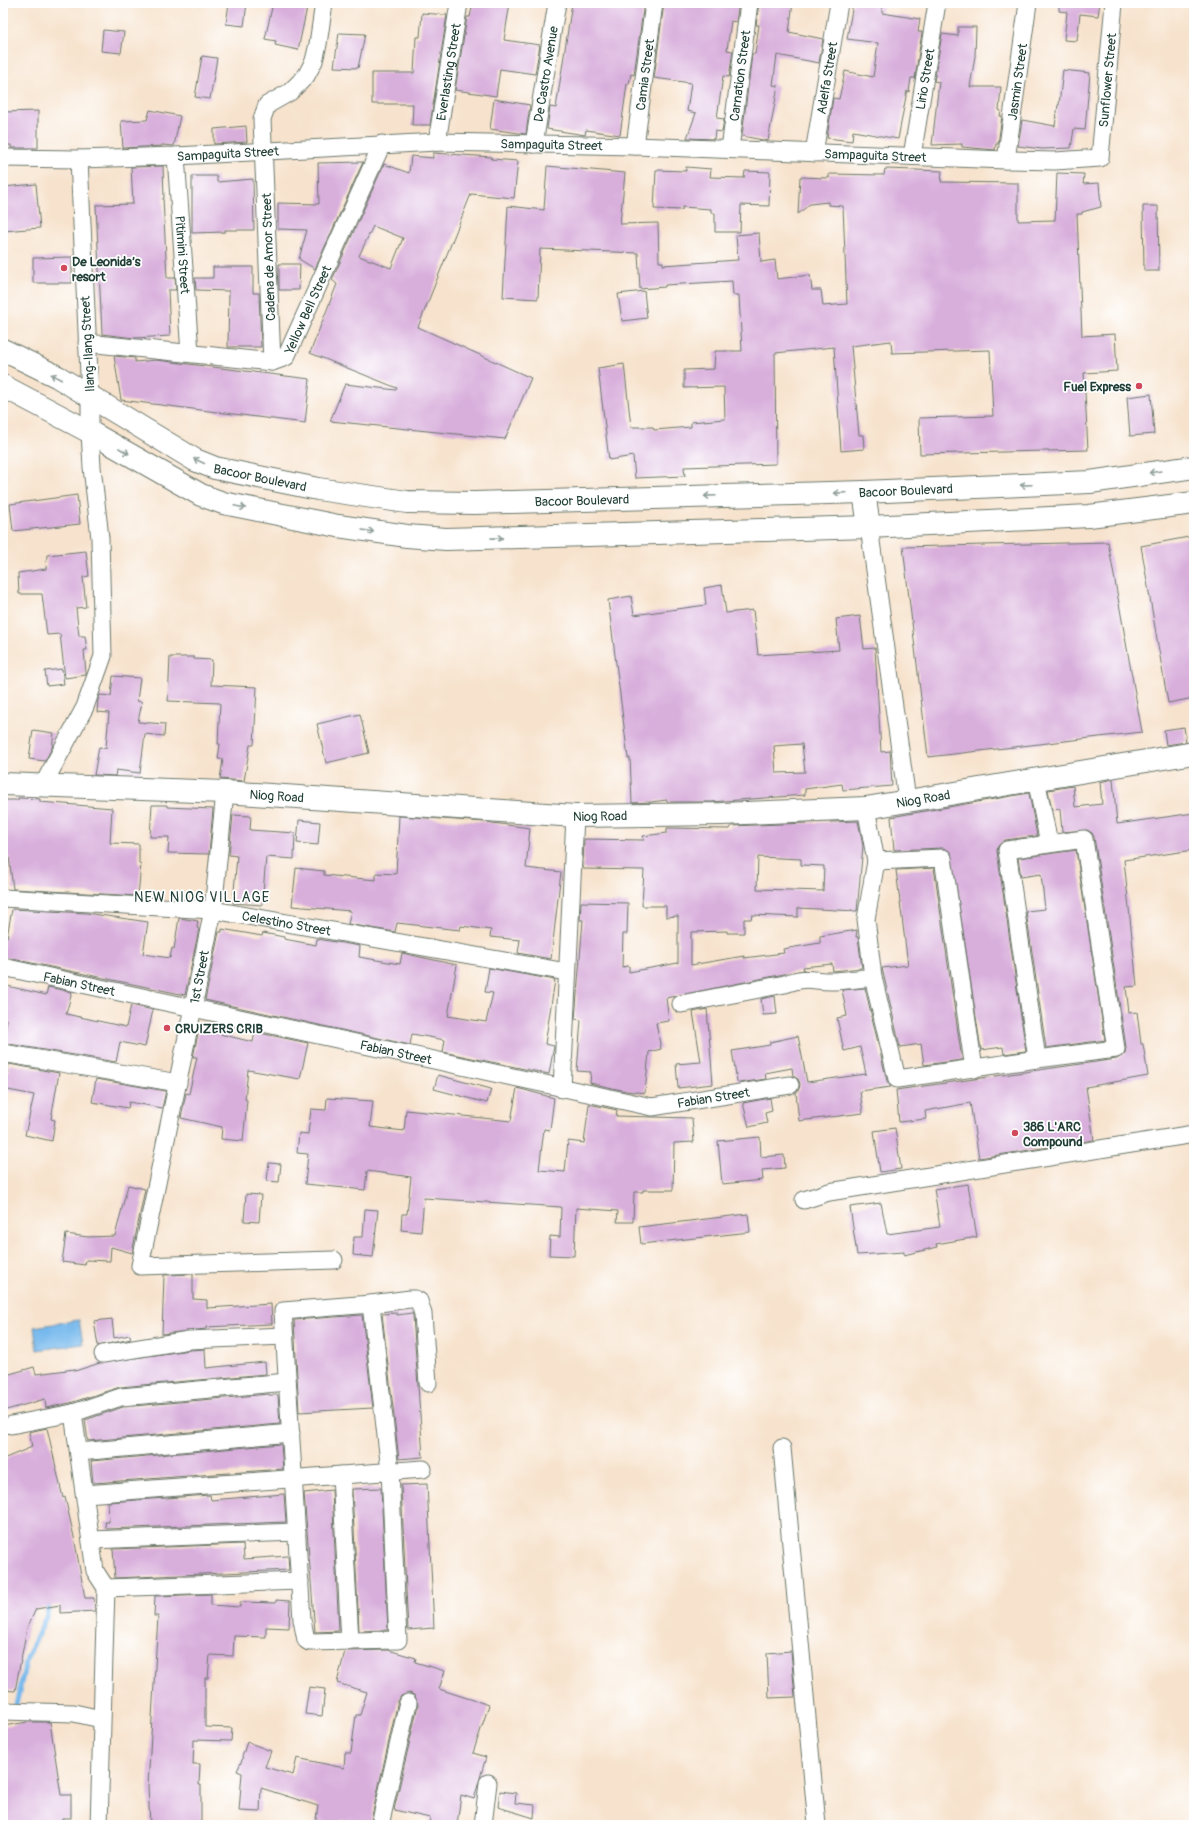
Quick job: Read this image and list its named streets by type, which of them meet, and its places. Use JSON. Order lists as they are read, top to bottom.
{
  "streets": {
    "main road": ["Bacoor Boulevard", "Niog Road"],
    "street": [
      "Everlasting Street",
      "De Castro Avenue",
      "Camia Street",
      "Carnation Street",
      "Adelfa Street",
      "Lirio Street",
      "Sunflower Street",
      "Jasmin Street",
      "Sampaguita Street",
      "Pitimini Street",
      "Cadena de Amor Street",
      "Yellow Bell Street",
      "Ilang-Ilang Street",
      "Celestino Street",
      "1st Street",
      "Fabian Street"
    ]
  },
  "crossings": [
    ["Everlasting Street", "Sampaguita Street"],
    ["De Castro Avenue", "Sampaguita Street"],
    ["Camia Street", "Sampaguita Street"],
    ["Carnation Street", "Sampaguita Street"],
    ["Adelfa Street", "Sampaguita Street"],
    ["Lirio Street", "Sampaguita Street"],
    ["Sunflower Street", "Sampaguita Street"],
    ["Jasmin Street", "Sampaguita Street"],
    ["Sampaguita Street", "Pitimini Street"],
    ["Sampaguita Street", "Cadena de Amor Street"],
    ["Sampaguita Street", "Yellow Bell Street"],
    ["Sampaguita Street", "Ilang-Ilang Street"],
    ["Pitimini Street", "Yellow Bell Street"],
    ["Cadena de Amor Street", "Yellow Bell Street"],
    ["Yellow Bell Street", "Ilang-Ilang Street"],
    ["Ilang-Ilang Street", "Bacoor Boulevard"],
    ["Ilang-Ilang Street", "Niog Road"],
    ["Niog Road", "1st Street"],
    ["Celestino Street", "1st Street"],
    ["1st Street", "Fabian Street"]
  ],
  "districts": ["NEW NIOG VILLAGE"],
  "places": [
    "De Leonida’s resort",
    "Fuel Express",
    "CRUIZERS CRIB",
    "386 L'ARC Compound"
  ]
}
